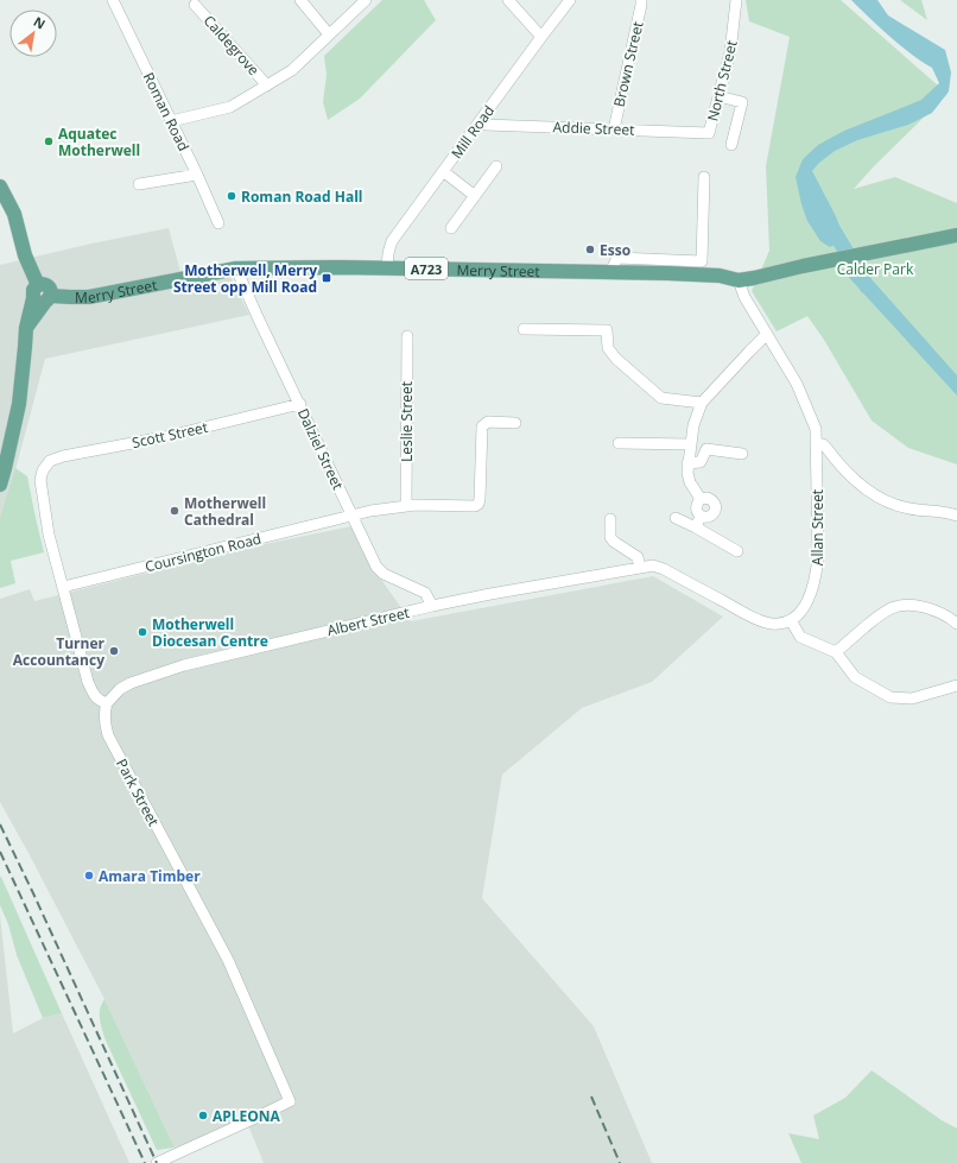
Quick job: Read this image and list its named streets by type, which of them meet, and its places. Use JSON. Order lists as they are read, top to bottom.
{
  "streets": {
    "main road": ["A723", "Merry Street"],
    "street": [
      "Caldegrove",
      "Brown Street",
      "North Street",
      "Roman Road",
      "Addie Street",
      "Mill Road",
      "Leslie Street",
      "Scott Street",
      "Dalziel Street",
      "Allan Street",
      "Coursington Road",
      "Albert Street",
      "Park Street"
    ]
  },
  "crossings": [
    ["Brown Street", "Addie Street"],
    ["North Street", "Addie Street"],
    ["Addie Street", "Mill Road"],
    ["Mill Road", "Merry Street"],
    ["Merry Street", "Dalziel Street"],
    ["Merry Street", "Allan Street"],
    ["Leslie Street", "Coursington Road"],
    ["Scott Street", "Dalziel Street"],
    ["Scott Street", "Coursington Road"],
    ["Dalziel Street", "Coursington Road"],
    ["Dalziel Street", "Albert Street"],
    ["Albert Street", "Park Street"]
  ],
  "parks": ["Calder Park"],
  "places": {
    "other": [
      "Aquatec Motherwell",
      "Roman Road Hall",
      "Esso",
      "Motherwell Cathedral",
      "Motherwell Diocesan Centre",
      "Turner Accountancy",
      "Amara Timber",
      "APLEONA"
    ],
    "transit": ["Motherwell, Merry Street opp Mill Road"]
  },
  "north": "top right"
}
